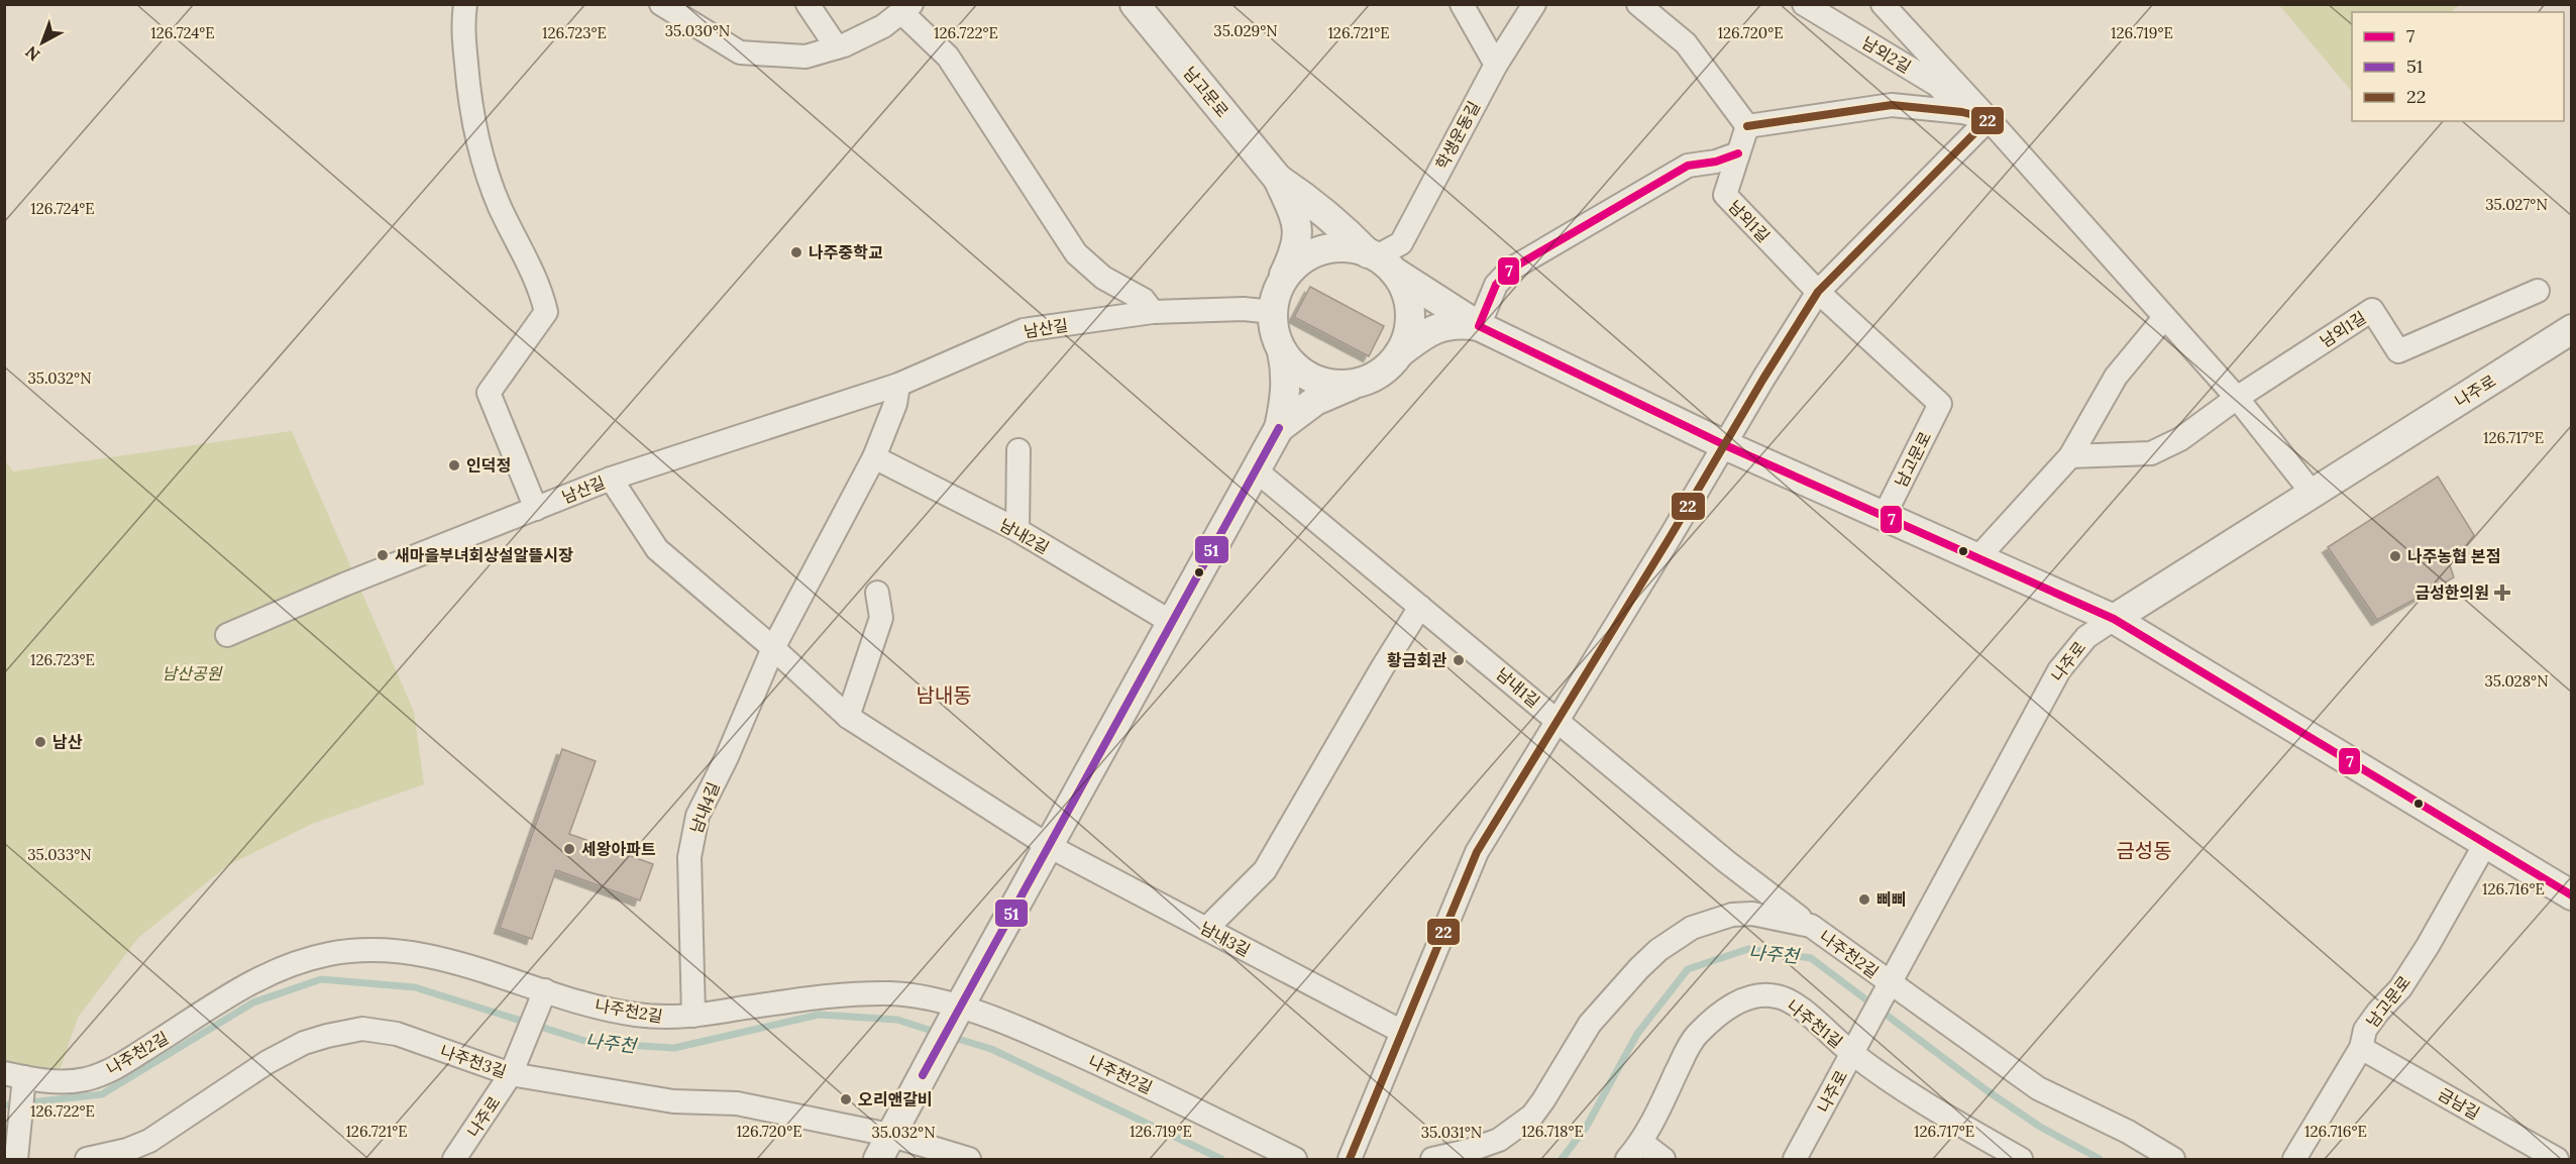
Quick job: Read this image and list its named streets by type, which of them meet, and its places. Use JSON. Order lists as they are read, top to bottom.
{
  "streets": {
    "street": [
      "남외2길",
      "남고문로",
      "학생운동길",
      "남외1길",
      "남산길",
      "나주로",
      "남내2길",
      "남내1길",
      "남내4길",
      "남내3길",
      "나주천2길",
      "나주천1길",
      "나주천3길",
      "금남길"
    ]
  },
  "crossings": [
    ["남고문로", "남외1길"],
    ["남고문로", "금남길"],
    ["학생운동길", "남산길"],
    ["남산길", "남내4길"],
    ["나주로", "나주천2길"],
    ["나주로", "나주천1길"],
    ["나주로", "나주천3길"],
    ["남내2길", "남내4길"],
    ["남내1길", "나주천2길"],
    ["남내4길", "나주천2길"]
  ],
  "districts": ["남내동", "금성동"],
  "water": ["나주천"],
  "parks": ["남산공원"],
  "places": {
    "other": [
      "나주중학교",
      "인덕정",
      "새마을부녀회상설알뜰시장",
      "나주농협 본점",
      "황금회관",
      "남산",
      "세왕아파트",
      "삐삐",
      "오리앤갈비"
    ],
    "health": ["금성한의원"]
  },
  "lines": ["transit line 22", "transit line 7", "transit line 51"],
  "legend": ["7", "51", "22"],
  "north": "bottom left",
  "coordinates": [
    "35.030°N",
    "35.029°N",
    "126.724°E",
    "126.723°E",
    "126.722°E",
    "126.721°E",
    "126.720°E",
    "126.719°E",
    "35.027°N",
    "35.032°N",
    "126.717°E",
    "35.028°N",
    "35.033°N",
    "126.716°E",
    "126.718°E",
    "35.031°N"
  ]
}
